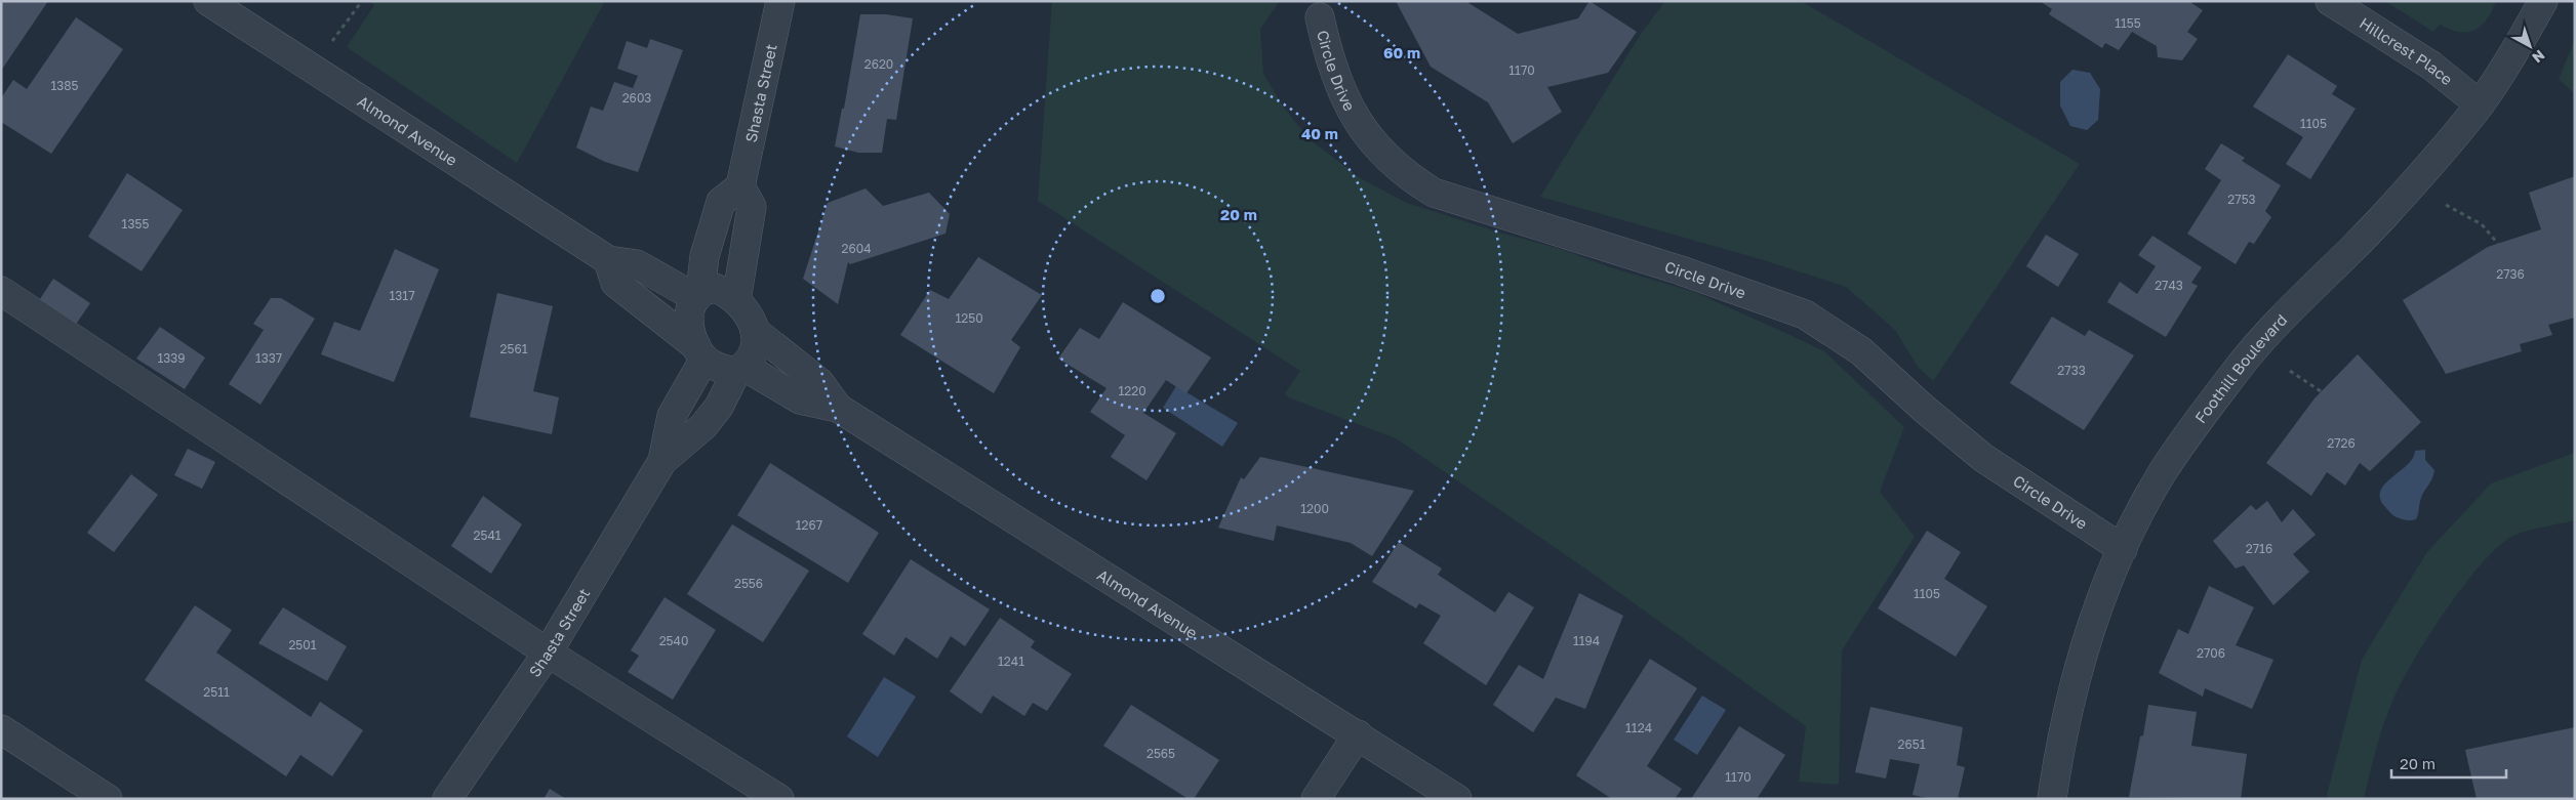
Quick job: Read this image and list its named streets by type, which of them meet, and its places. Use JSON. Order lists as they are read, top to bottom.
{
  "streets": {
    "street": [
      "Hillcrest Place",
      "Circle Drive",
      "Shasta Street",
      "Almond Avenue",
      "Foothill Boulevard"
    ]
  },
  "crossings": [
    ["Hillcrest Place", "Foothill Boulevard"],
    ["Circle Drive", "Foothill Boulevard"],
    ["Shasta Street", "Almond Avenue"]
  ],
  "house_numbers": [
    "1155",
    "2620",
    "1170",
    "1385",
    "2603",
    "1105",
    "2753",
    "1355",
    "2604",
    "2736",
    "2743",
    "1317",
    "1250",
    "2561",
    "1339",
    "1337",
    "2733",
    "1220",
    "2726",
    "1200",
    "1267",
    "2541",
    "2716",
    "2556",
    "1105",
    "2540",
    "1194",
    "2501",
    "2706",
    "1241",
    "2511",
    "1124",
    "2651",
    "2565",
    "1170"
  ],
  "scale_bar": "20 m",
  "north": "bottom right",
  "rings": ["60 m", "40 m", "20 m"]
}
